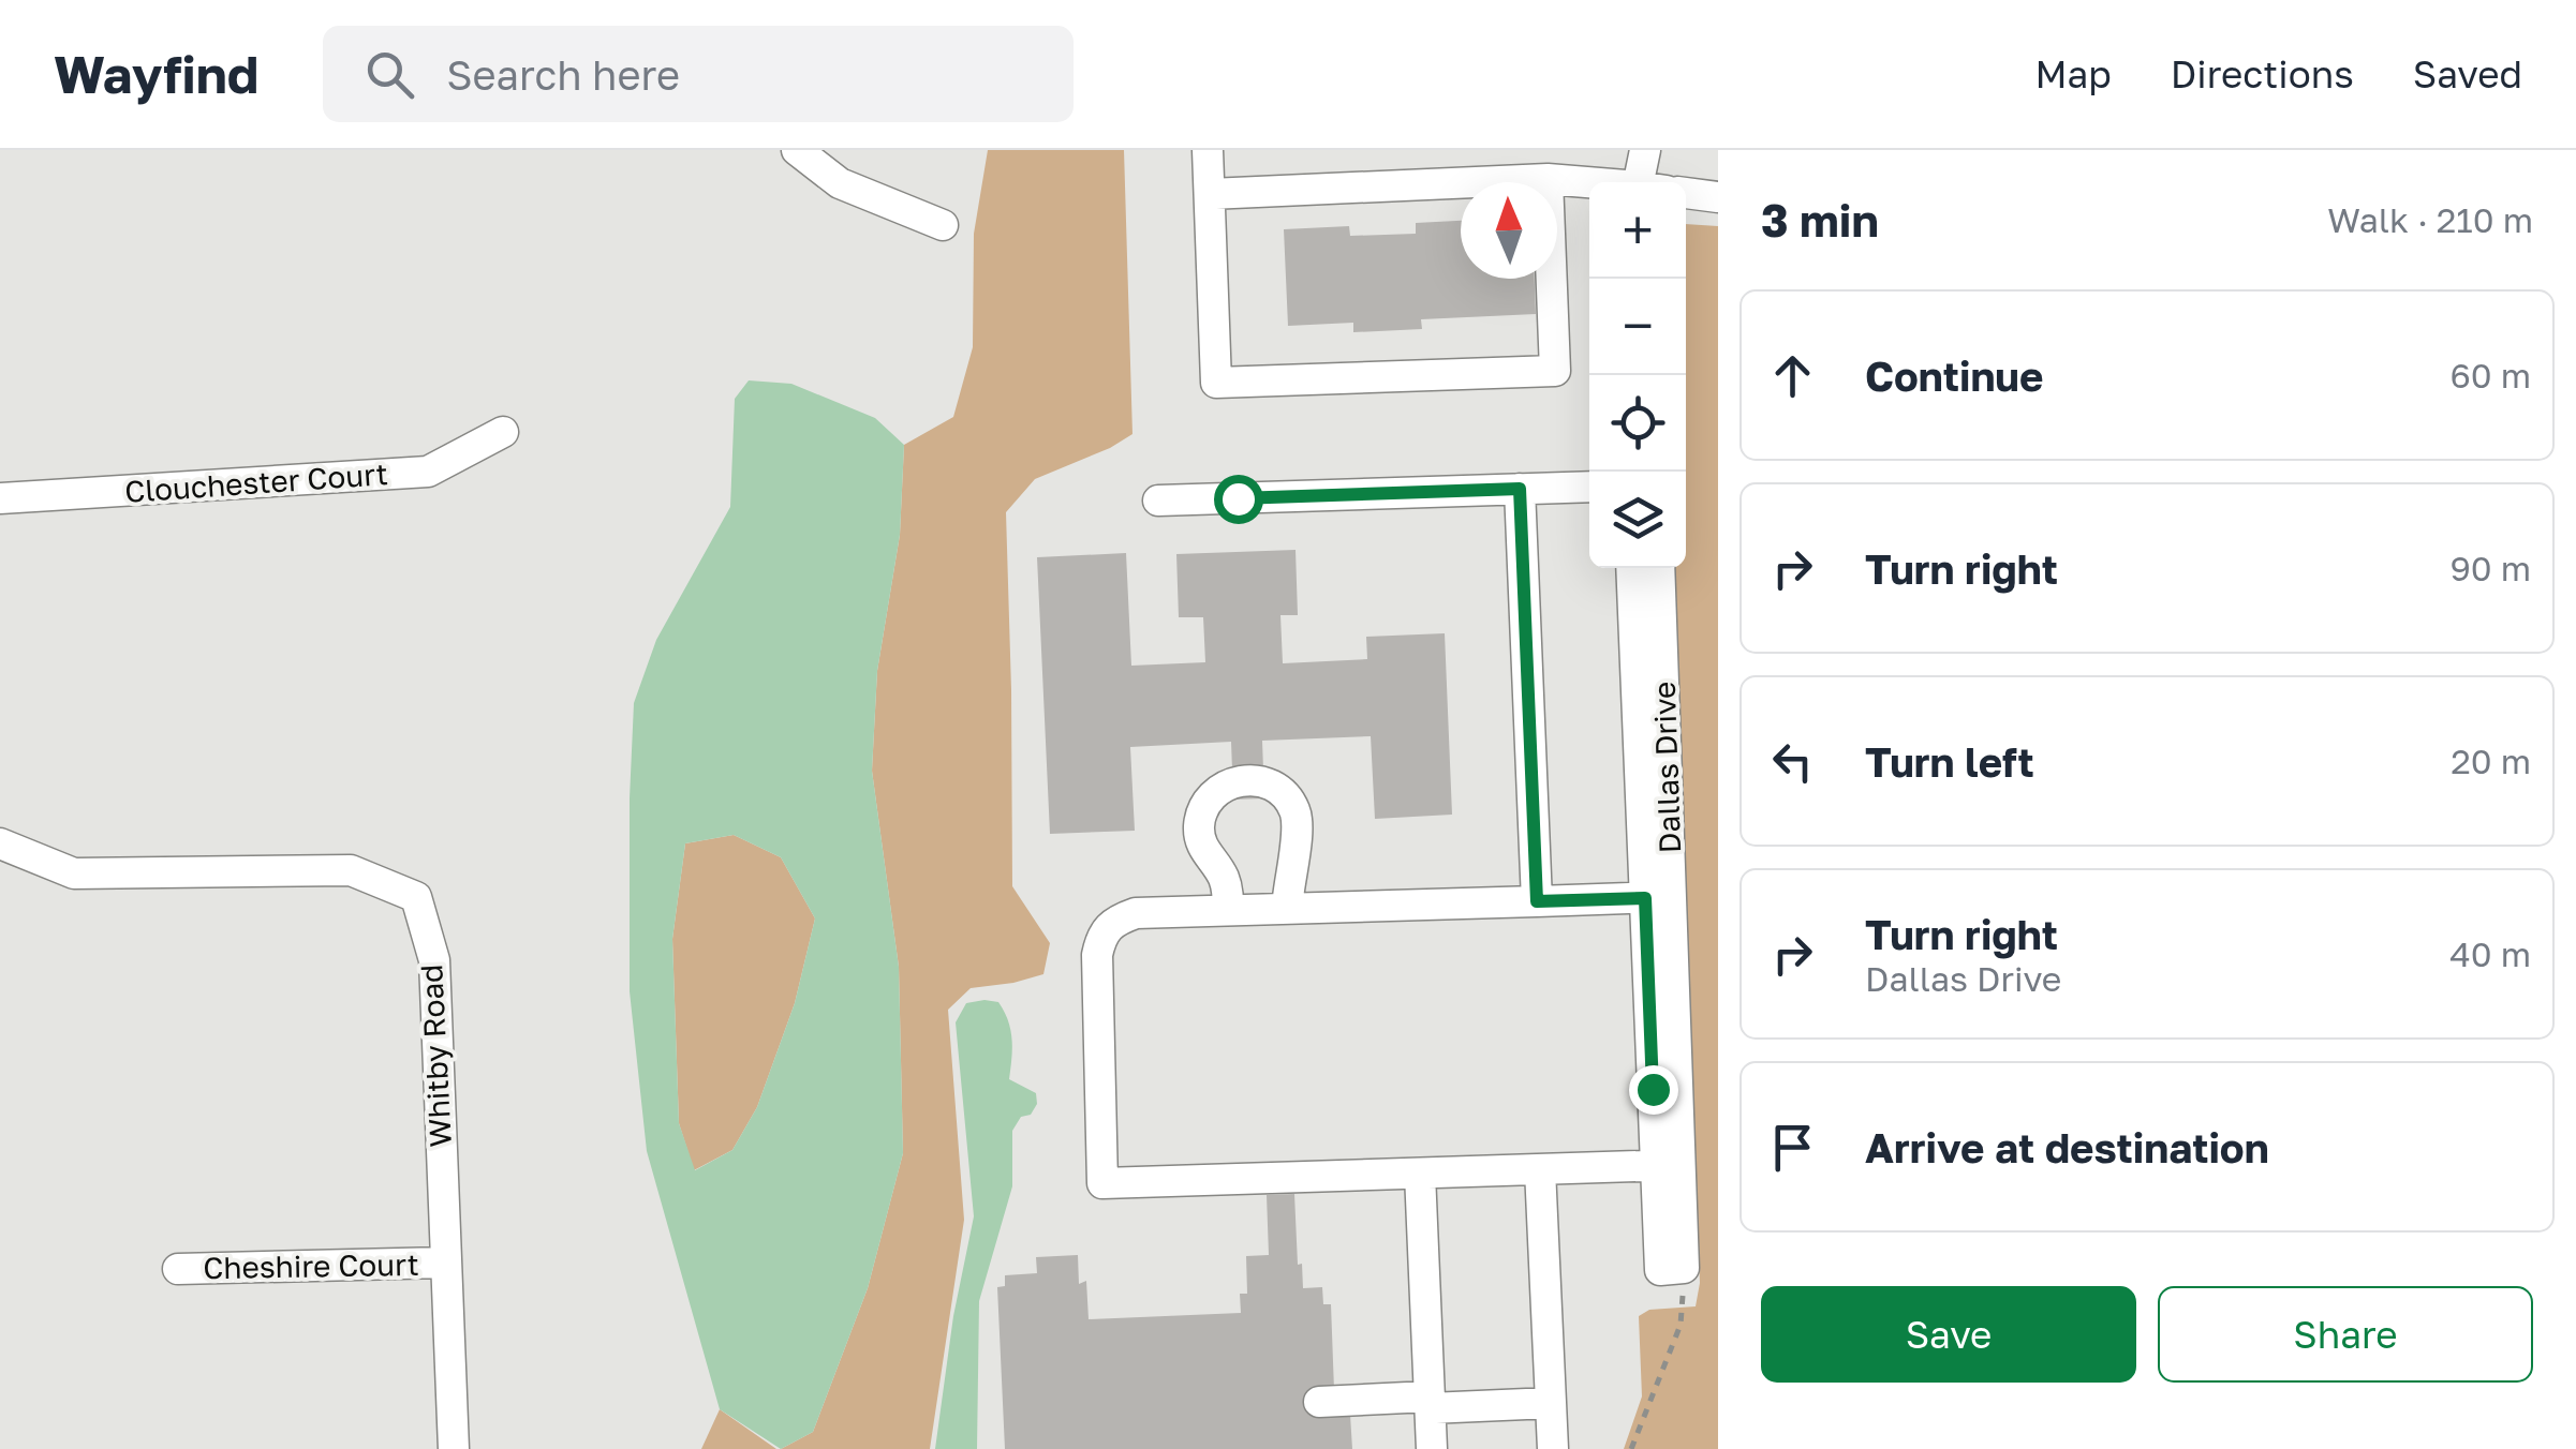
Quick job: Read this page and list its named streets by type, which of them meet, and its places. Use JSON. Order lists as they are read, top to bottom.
{
  "streets": {
    "street": [
      "Clouchester Court",
      "Dallas Drive",
      "Whitby Road",
      "Cheshire Court"
    ]
  },
  "crossings": [
    ["Whitby Road", "Cheshire Court"]
  ],
  "north": "top",
  "page": {
    "header": "Wayfind",
    "search": "Search here",
    "nav": ["Map", "Directions", "Saved"],
    "heading": ["3 min", "Walk · 210 m"],
    "map_buttons": ["+", "−"],
    "list": [
      ["Continue", "60 m"],
      ["Turn right", "90 m"],
      ["Turn left", "20 m"],
      ["Turn right", "Dallas Drive", "40 m"],
      "Arrive at destination"
    ],
    "buttons": ["Save", "Share"]
  }
}
